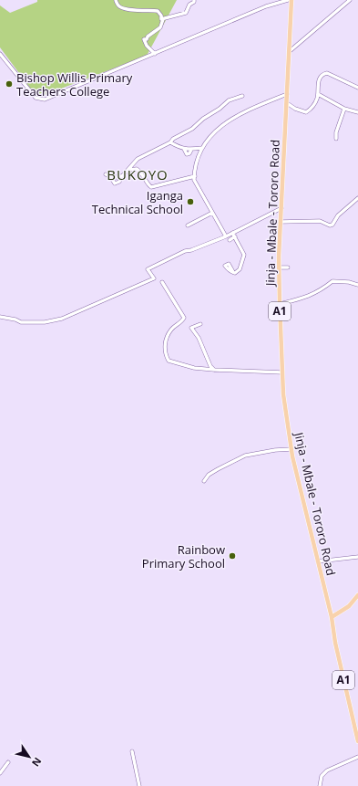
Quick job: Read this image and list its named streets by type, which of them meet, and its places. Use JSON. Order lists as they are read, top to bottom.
{
  "streets": {
    "main road": ["Jinja - Mbale - Tororo Road", "A1"]
  },
  "crossings": [
    ["Jinja - Mbale - Tororo Road", "A1"]
  ],
  "districts": ["BUKOYO"],
  "places": ["Bishop Willis Primary Teachers College", "Iganga Technical School", "Rainbow Primary School"],
  "north": "bottom right"
}
